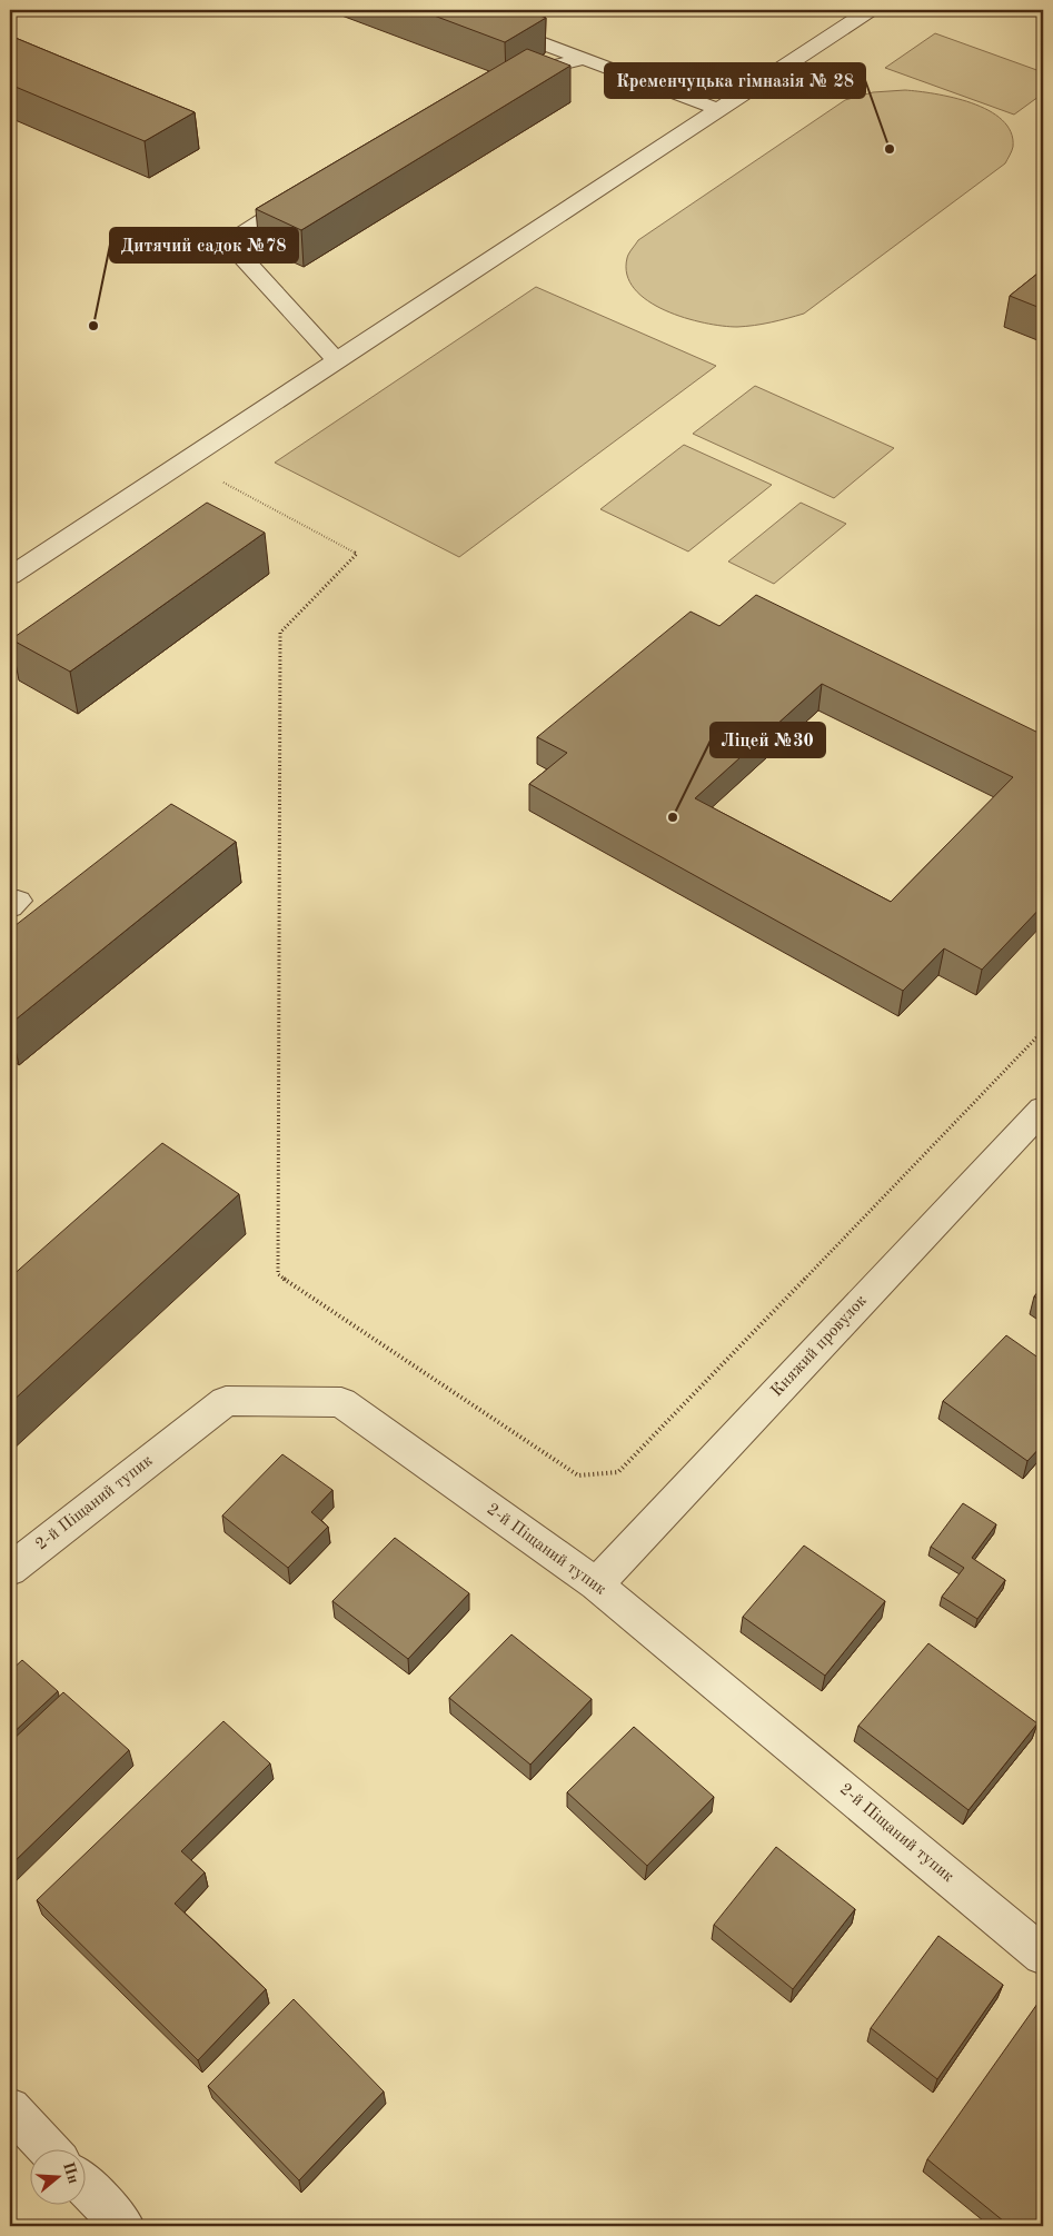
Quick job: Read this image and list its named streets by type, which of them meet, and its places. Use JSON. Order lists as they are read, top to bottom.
{
  "streets": {
    "street": ["Княжий провулок", "2-й Піщаний тупик"]
  },
  "crossings": [
    ["Княжий провулок", "2-й Піщаний тупик"]
  ],
  "places": ["Кременчуцька гімназія № 28", "Дитячий садок №78", "Ліцей №30"],
  "north": "right"
}
